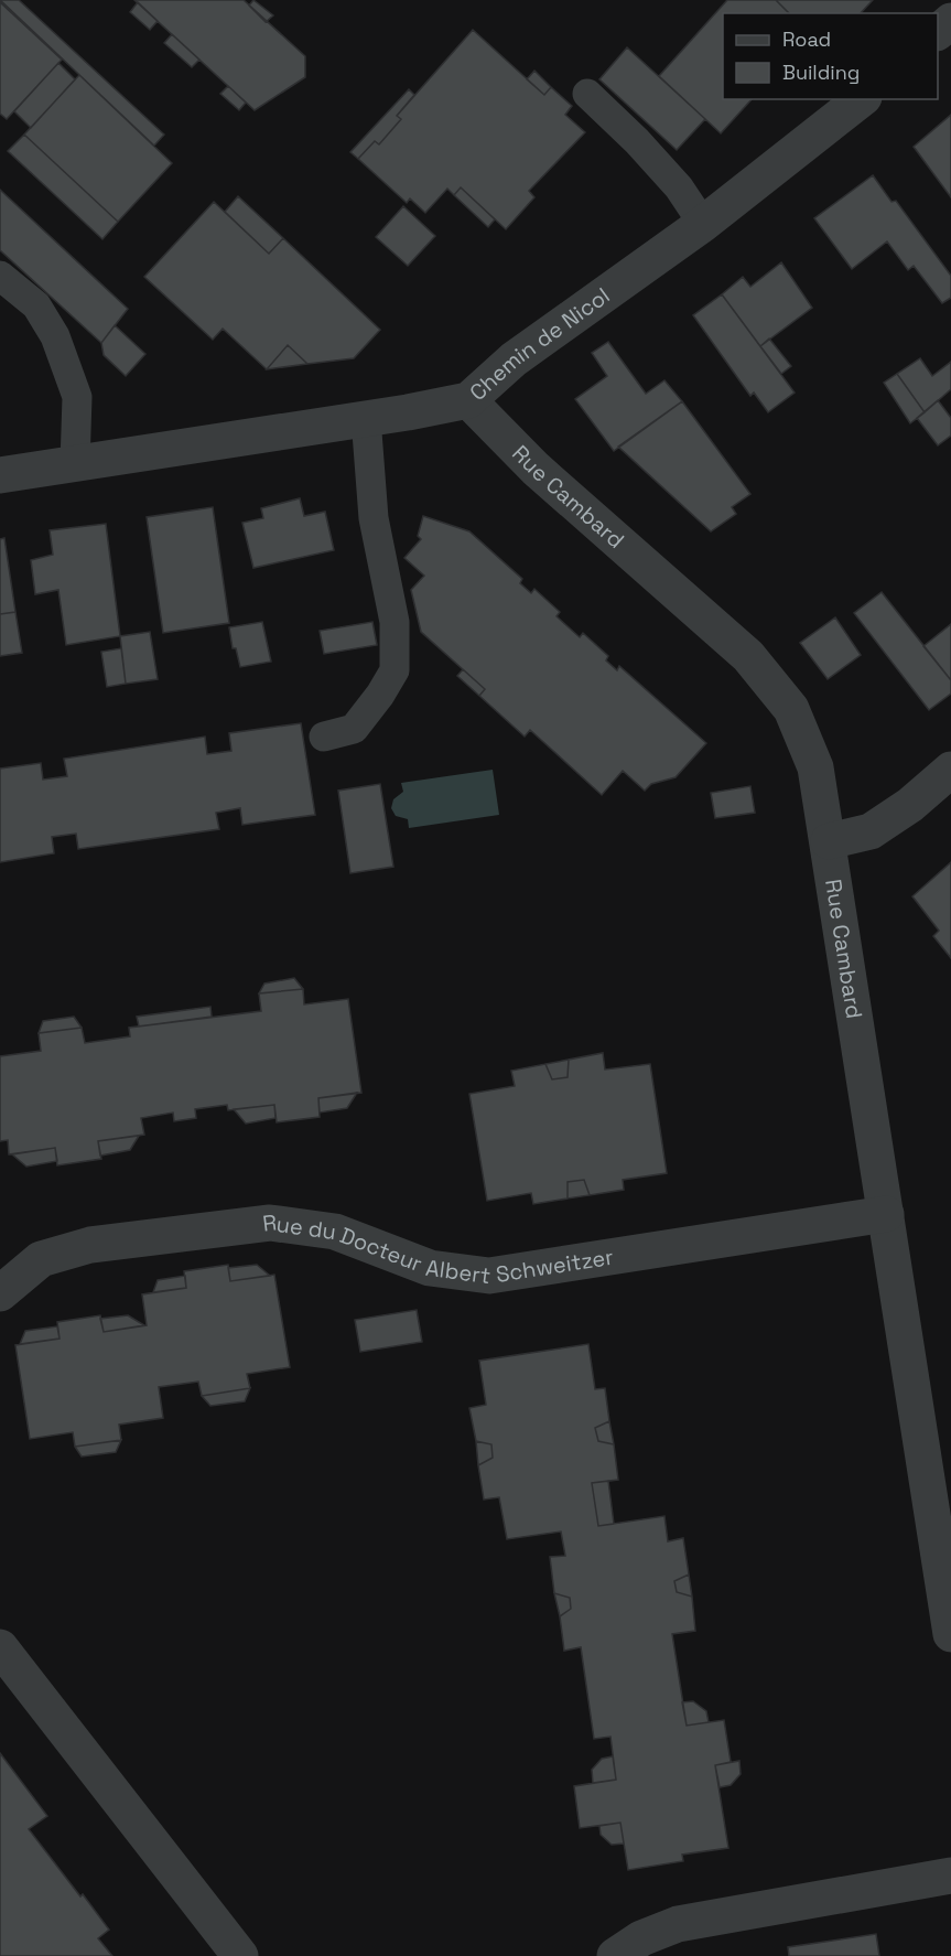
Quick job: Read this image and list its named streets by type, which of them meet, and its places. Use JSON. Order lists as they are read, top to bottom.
{
  "streets": {
    "street": ["Chemin de Nicol", "Rue Cambard", "Rue du Docteur Albert Schweitzer"]
  },
  "crossings": [
    ["Chemin de Nicol", "Rue Cambard"],
    ["Rue Cambard", "Rue du Docteur Albert Schweitzer"]
  ],
  "legend": ["Road", "Building"]
}
